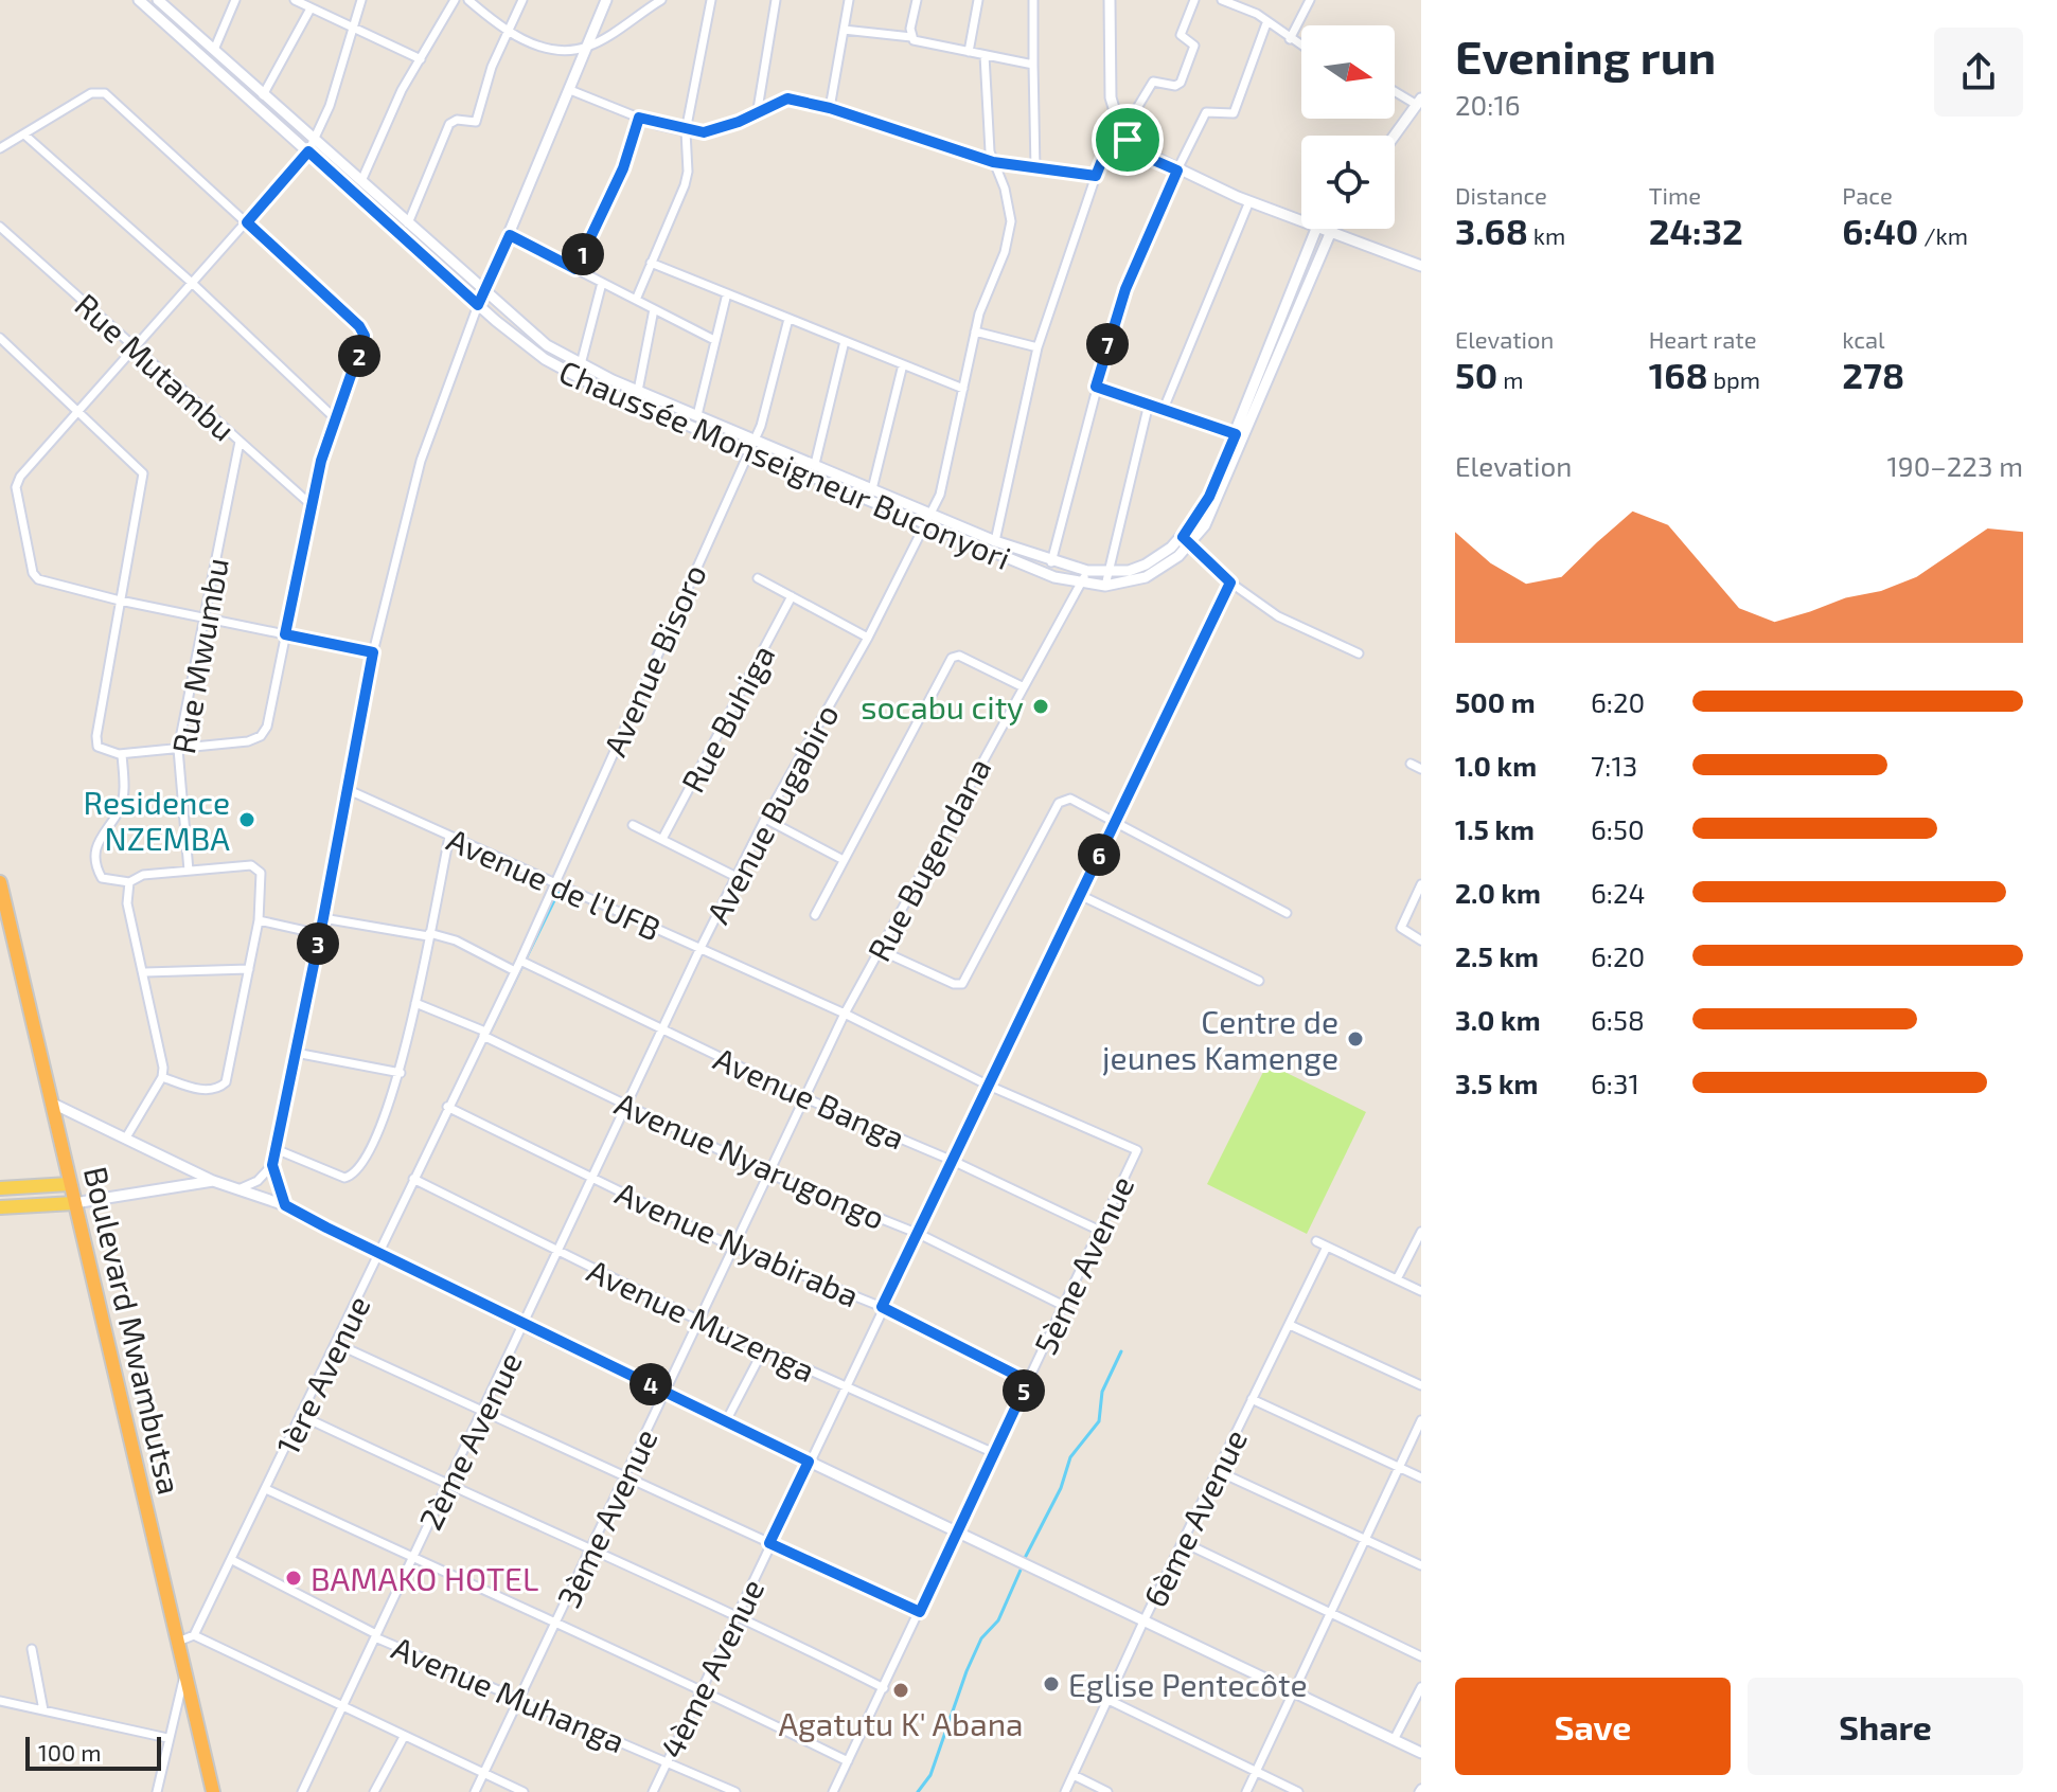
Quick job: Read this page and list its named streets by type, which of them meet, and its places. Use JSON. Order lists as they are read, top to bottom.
{
  "streets": {
    "highway": ["Boulevard Mwambutsa"],
    "street": [
      "Rue Mutambu",
      "Chaussée Monseigneur Buconyori",
      "Rue Mwumbu",
      "Avenue Bisoro",
      "Rue Buhiga",
      "Avenue Bugabiro",
      "Rue Bugendana",
      "Avenue de l'UFB",
      "Avenue Banga",
      "Avenue Nyarugongo",
      "Avenue Nyabiraba",
      "5ème Avenue",
      "Avenue Muzenga",
      "1ère Avenue",
      "2ème Avenue",
      "3ème Avenue",
      "6ème Avenue",
      "4ème Avenue",
      "Avenue Muhanga"
    ]
  },
  "crossings": [
    ["Rue Mutambu", "Rue Mwumbu"],
    ["Chaussée Monseigneur Buconyori", "Avenue Bisoro"],
    ["Chaussée Monseigneur Buconyori", "Avenue Bugabiro"],
    ["Chaussée Monseigneur Buconyori", "Rue Bugendana"],
    ["Avenue Bisoro", "Avenue de l'UFB"],
    ["Avenue Bisoro", "1ère Avenue"],
    ["Avenue Bugabiro", "Avenue de l'UFB"],
    ["Avenue Bugabiro", "2ème Avenue"],
    ["Rue Bugendana", "Avenue de l'UFB"],
    ["Rue Bugendana", "3ème Avenue"],
    ["Avenue de l'UFB", "5ème Avenue"],
    ["Avenue de l'UFB", "1ère Avenue"],
    ["Avenue de l'UFB", "2ème Avenue"],
    ["Avenue de l'UFB", "3ème Avenue"],
    ["Avenue de l'UFB", "4ème Avenue"],
    ["Avenue Banga", "5ème Avenue"],
    ["Avenue Banga", "1ère Avenue"],
    ["Avenue Banga", "2ème Avenue"],
    ["Avenue Banga", "3ème Avenue"],
    ["Avenue Banga", "4ème Avenue"],
    ["Avenue Nyarugongo", "5ème Avenue"],
    ["Avenue Nyarugongo", "1ère Avenue"],
    ["Avenue Nyarugongo", "2ème Avenue"],
    ["Avenue Nyarugongo", "3ème Avenue"],
    ["Avenue Nyarugongo", "4ème Avenue"],
    ["Avenue Nyabiraba", "5ème Avenue"],
    ["Avenue Nyabiraba", "1ère Avenue"],
    ["Avenue Nyabiraba", "2ème Avenue"],
    ["Avenue Nyabiraba", "3ème Avenue"],
    ["Avenue Nyabiraba", "4ème Avenue"],
    ["5ème Avenue", "Avenue Muzenga"],
    ["Avenue Muzenga", "1ère Avenue"],
    ["Avenue Muzenga", "2ème Avenue"],
    ["Avenue Muzenga", "3ème Avenue"],
    ["Avenue Muzenga", "4ème Avenue"],
    ["1ère Avenue", "Avenue Muhanga"],
    ["2ème Avenue", "Avenue Muhanga"],
    ["3ème Avenue", "Avenue Muhanga"],
    ["4ème Avenue", "Avenue Muhanga"]
  ],
  "places": [
    "socabu city",
    "Residence NZEMBA",
    "Centre de jeunes Kamenge",
    "BAMAKO HOTEL",
    "Eglise Pentecôte",
    "Agatutu K' Abana"
  ],
  "scale_bar": "100 m",
  "north": "right",
  "page": {
    "heading": ["Evening run", "20:16"],
    "stats": [
      ["Distance", "3.68 km"],
      ["Time", "24:32"],
      ["Pace", "6:40 /km"],
      ["Elevation", "50 m"],
      ["Heart rate", "168 bpm"],
      ["kcal", "278"]
    ],
    "pins": [
      "1",
      "7",
      "2",
      "6",
      "3",
      "4",
      "5"
    ],
    "chart": ["Elevation", "190–223 m"],
    "list": [
      {
        "name": "500 m",
        "note": "6:20"
      },
      {
        "name": "1.0 km",
        "note": "7:13"
      },
      {
        "name": "1.5 km",
        "note": "6:50"
      },
      {
        "name": "2.0 km",
        "note": "6:24"
      },
      {
        "name": "2.5 km",
        "note": "6:20"
      },
      {
        "name": "3.0 km",
        "note": "6:58"
      },
      {
        "name": "3.5 km",
        "note": "6:31"
      }
    ],
    "buttons": ["Save", "Share"],
    "scale": "100 m"
  }
}
